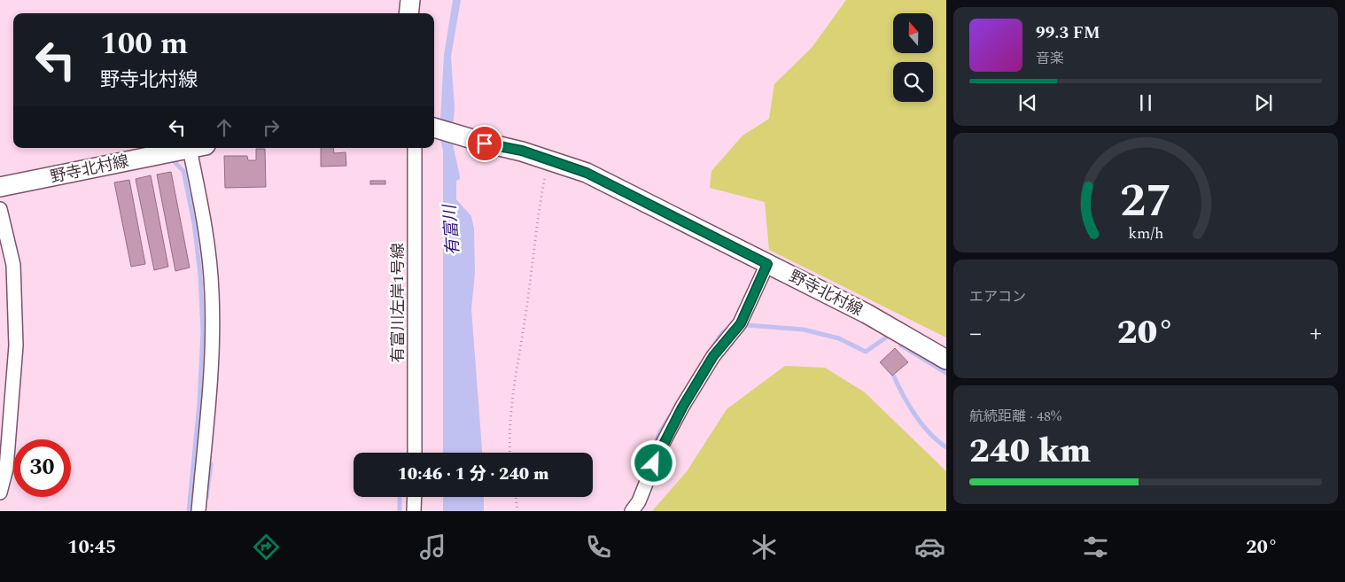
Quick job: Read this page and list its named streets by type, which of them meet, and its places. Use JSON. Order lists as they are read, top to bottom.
{
  "streets": {
    "street": ["野寺北村線", "有富川左岸1号線"]
  },
  "water": ["有富川"],
  "north": "top",
  "page": {
    "turn": ["100 m", "野寺北村線"],
    "song": ["99.3 FM", "音楽"],
    "tile": [
      "エアコン",
      ["航続距離 · 48%", "240 km"]
    ],
    "heat": ["−", "20°", "+"],
    "limit": "30",
    "trip": "10:46 · 1 分 · 240 m",
    "tabs": ["10:45", "20°"],
    "gauge": ["27", "km/h"]
  }
}
